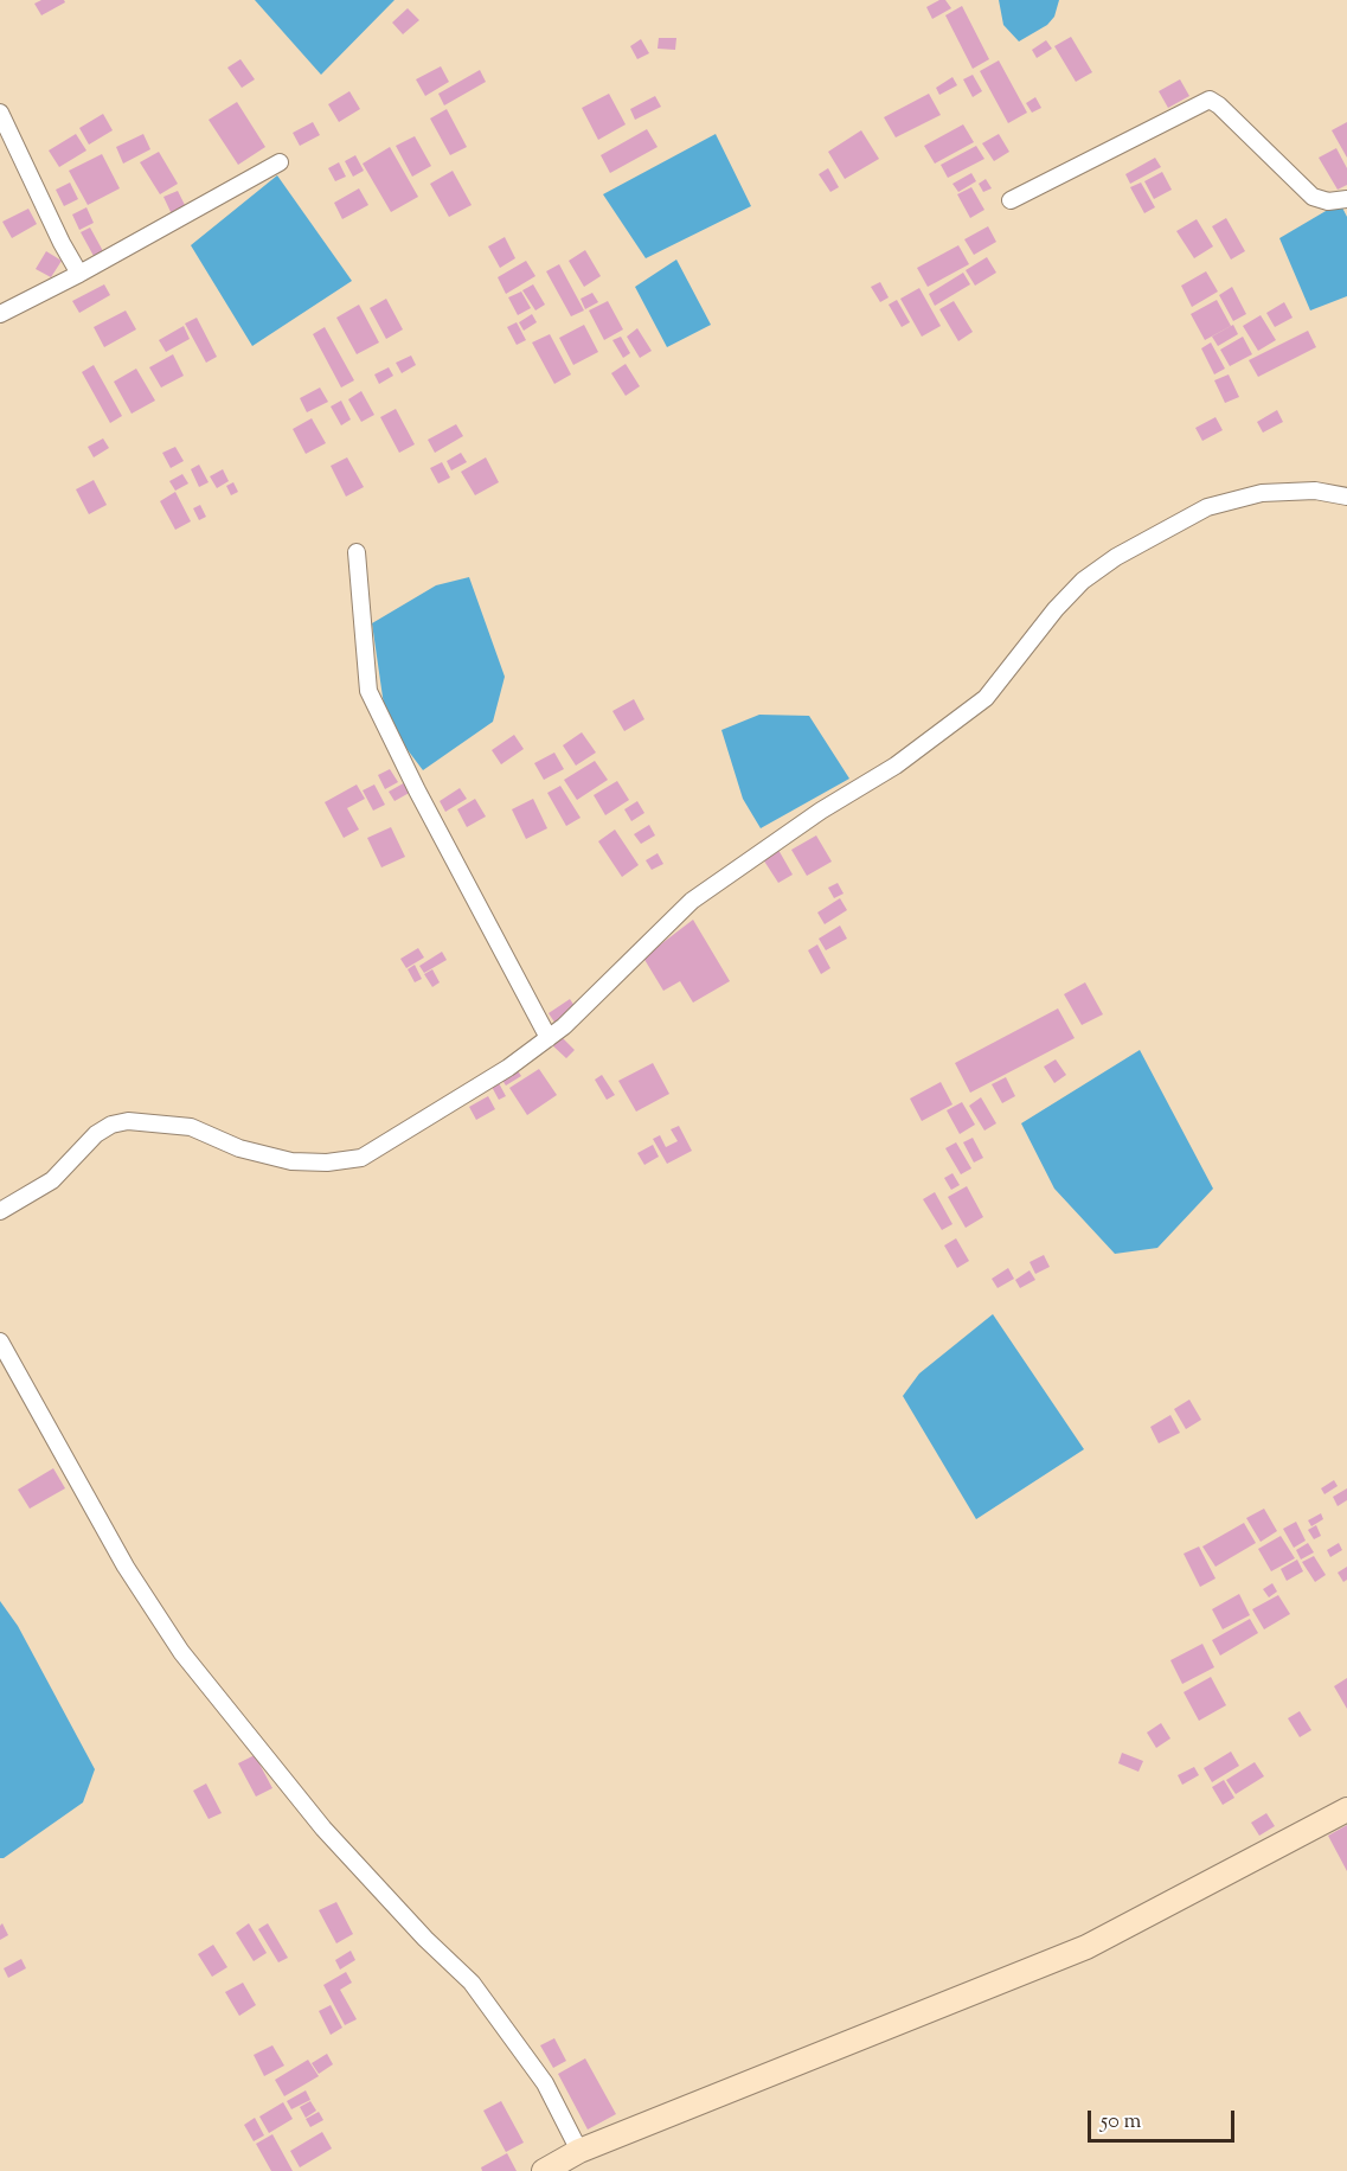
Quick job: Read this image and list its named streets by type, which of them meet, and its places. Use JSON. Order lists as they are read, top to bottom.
{
  "scale_bar": "50 m"
}
